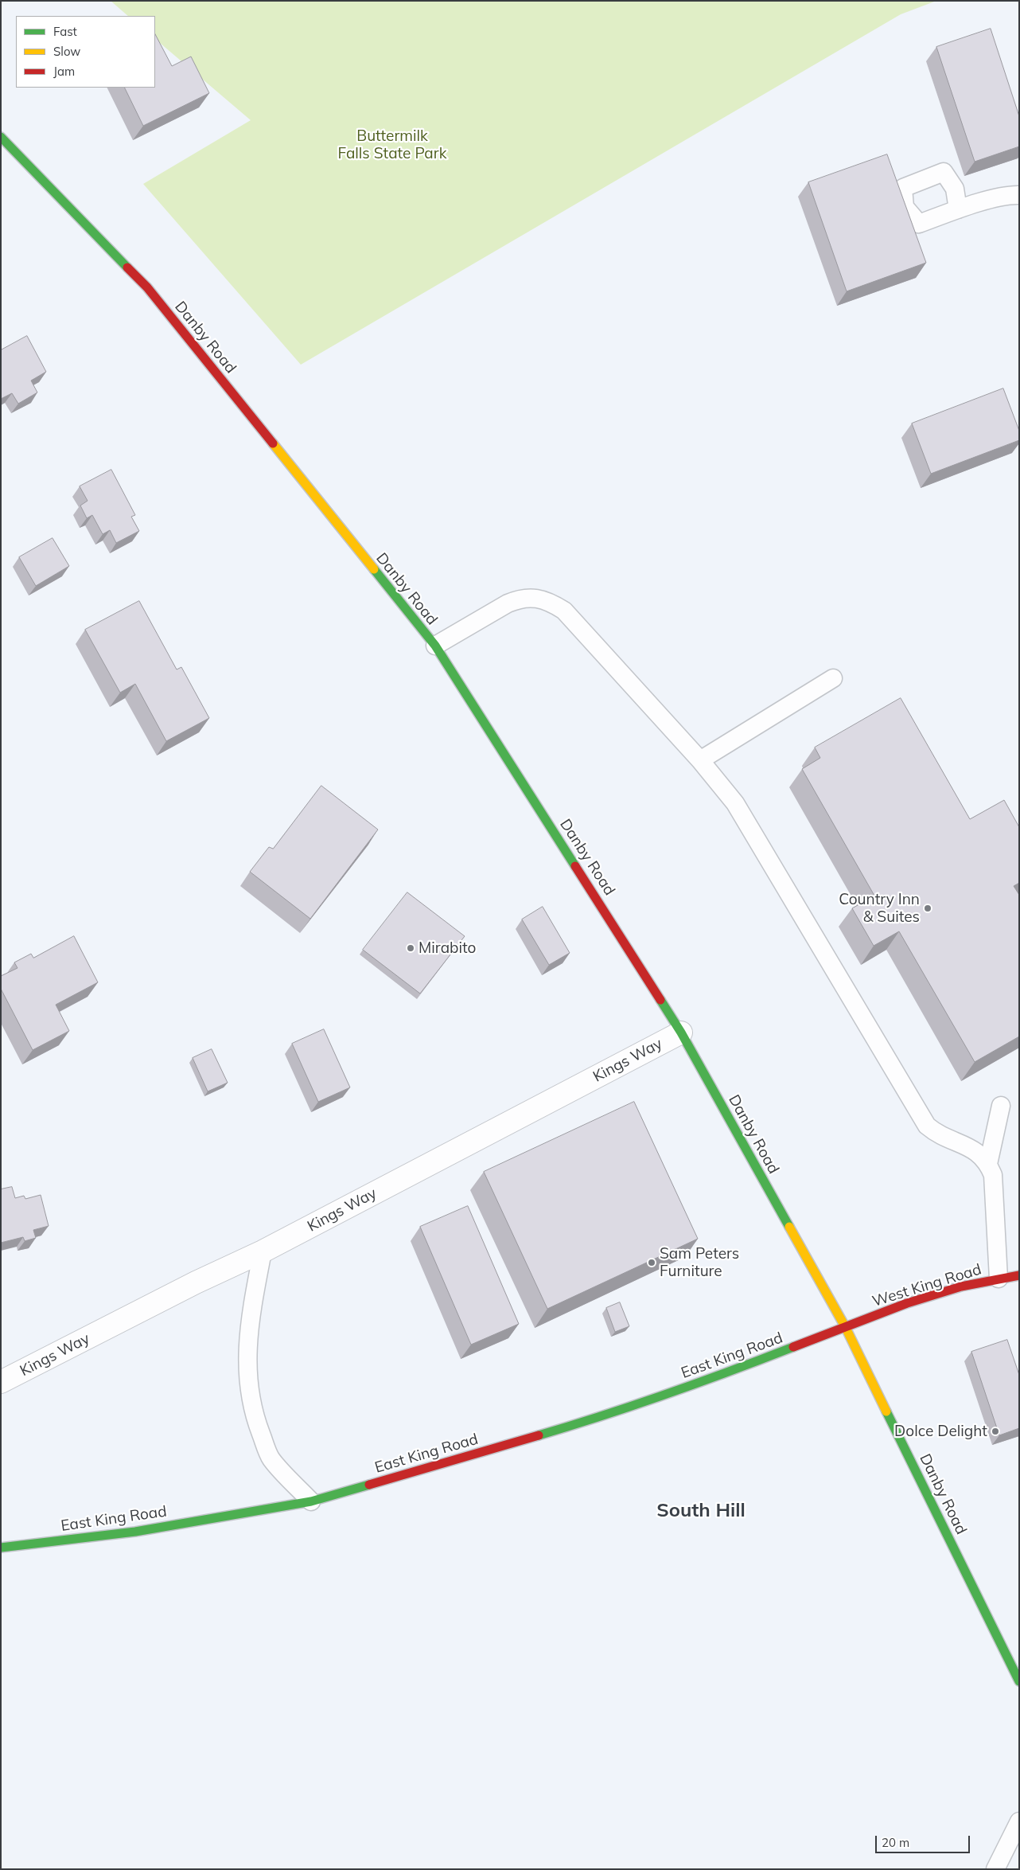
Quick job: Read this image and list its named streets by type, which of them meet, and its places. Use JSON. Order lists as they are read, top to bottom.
{
  "streets": {
    "main road": ["Danby Road", "West King Road", "East King Road"],
    "street": ["Kings Way"]
  },
  "crossings": [
    ["Danby Road", "Kings Way"],
    ["Danby Road", "West King Road"],
    ["Danby Road", "East King Road"],
    ["West King Road", "East King Road"]
  ],
  "districts": ["South Hill"],
  "parks": ["Buttermilk Falls State Park"],
  "places": [
    "Country Inn & Suites",
    "Mirabito",
    "Sam Peters Furniture",
    "Dolce Delight"
  ],
  "legend": ["Fast", "Slow", "Jam"],
  "scale_bar": "20 m"
}
